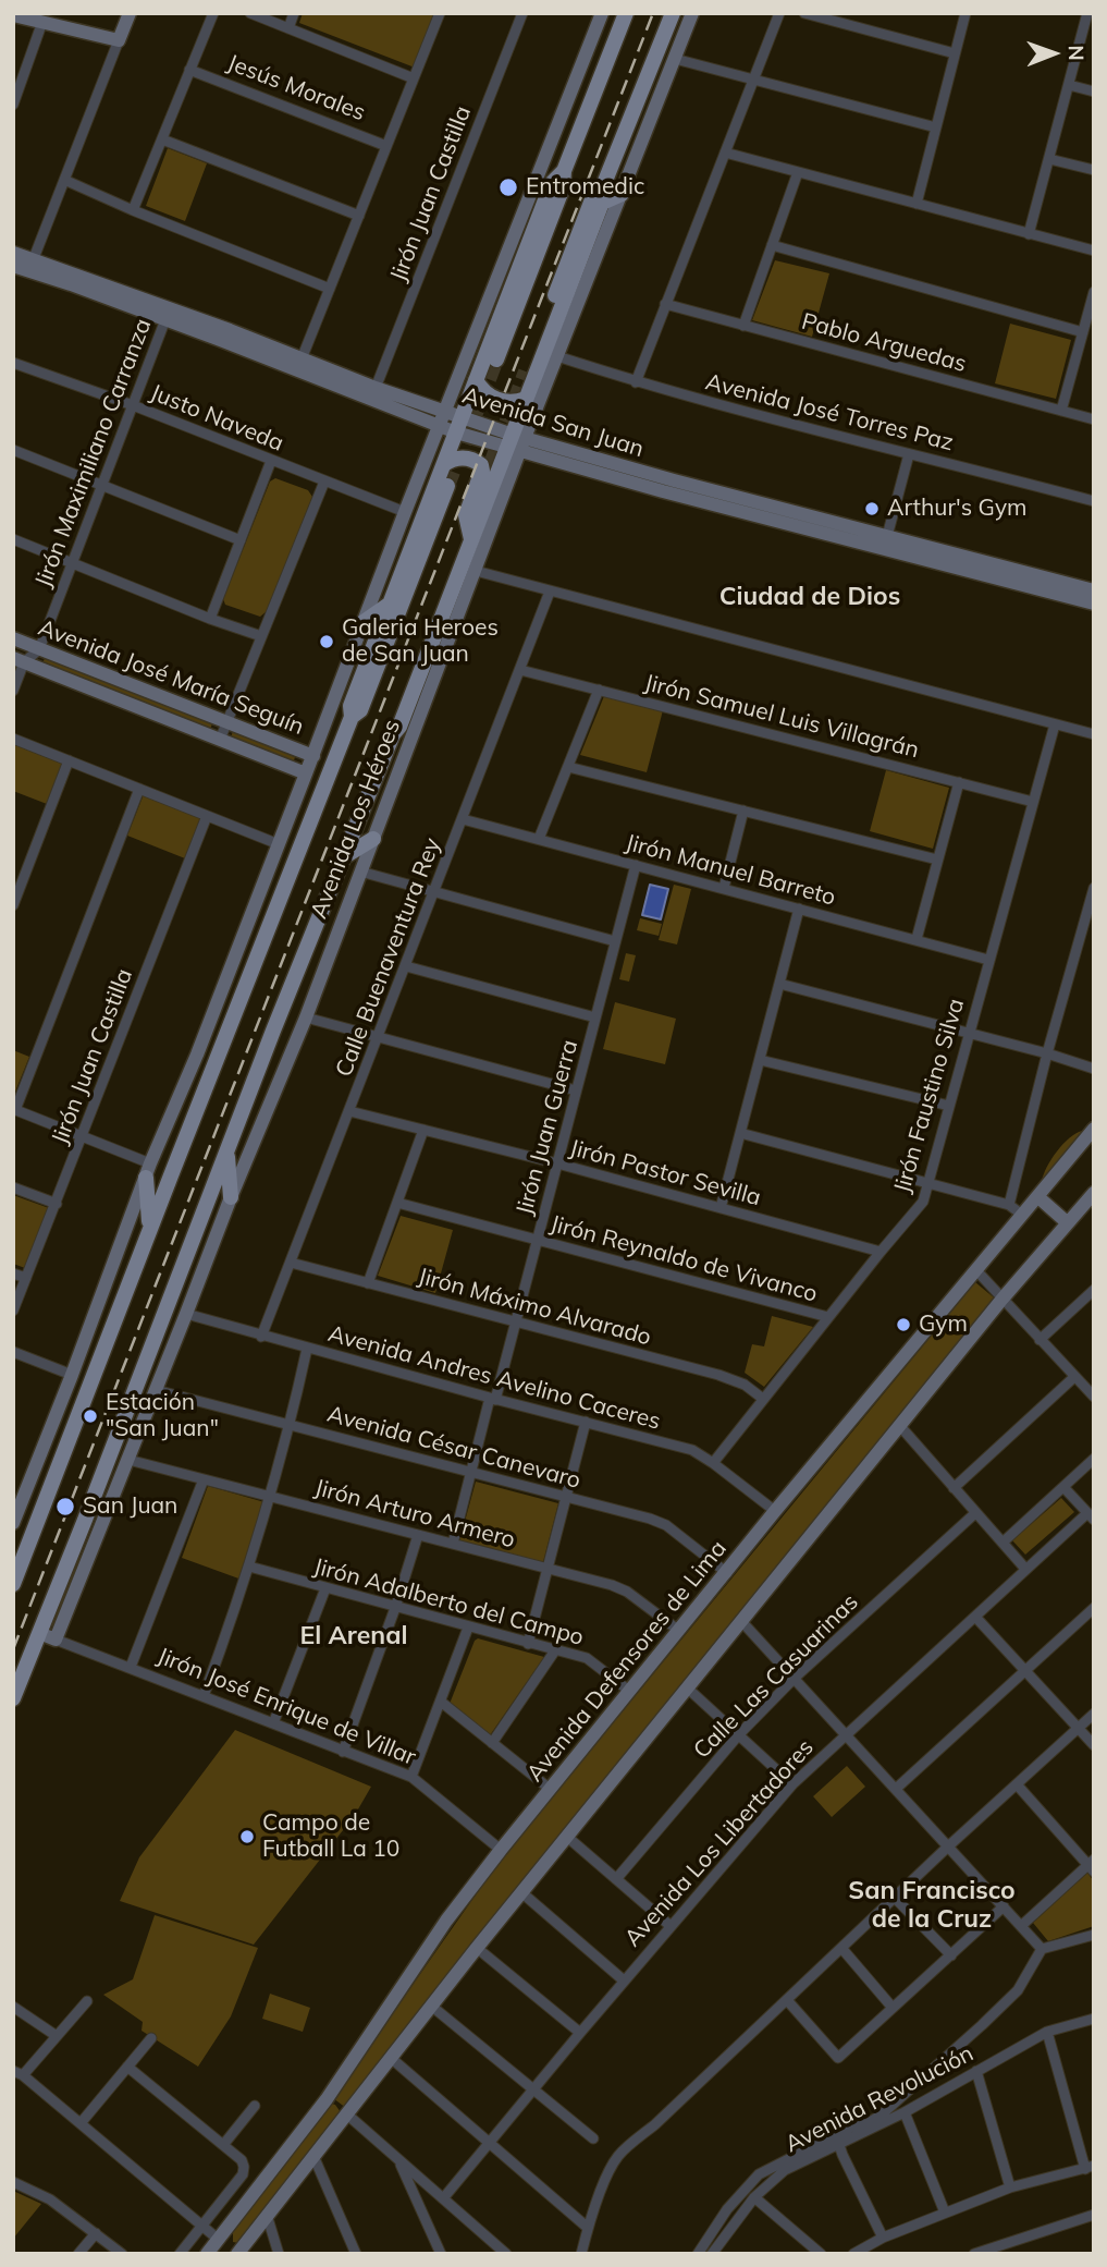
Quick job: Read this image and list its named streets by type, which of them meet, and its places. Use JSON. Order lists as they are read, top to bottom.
{
  "streets": {
    "main road": [
      "Avenida San Juan",
      "Avenida José María Seguín",
      "Avenida Los Héroes",
      "Avenida Defensores de Lima",
      "Jirón José Enrique de Villar"
    ],
    "street": [
      "Jesús Morales",
      "Jirón Juan Castilla",
      "Pablo Arguedas",
      "Avenida José Torres Paz",
      "Justo Naveda",
      "Jirón Maximiliano Carranza",
      "Jirón Samuel Luis Villagrán",
      "Jirón Manuel Barreto",
      "Calle Buenaventura Rey",
      "Jirón Faustino Silva",
      "Jirón Juan Guerra",
      "Jirón Pastor Sevilla",
      "Jirón Reynaldo de Vivanco",
      "Jirón Máximo Alvarado",
      "Avenida Andres Avelino Caceres",
      "Avenida César Canevaro",
      "Jirón Arturo Armero",
      "Jirón Adalberto del Campo",
      "Calle Las Casuarinas",
      "Avenida Los Libertadores",
      "Avenida Revolución"
    ]
  },
  "crossings": [
    ["Jirón Juan Castilla", "Avenida San Juan"],
    ["Avenida José Torres Paz", "Avenida Los Héroes"],
    ["Justo Naveda", "Jirón Maximiliano Carranza"],
    ["Avenida San Juan", "Jirón Maximiliano Carranza"],
    ["Avenida San Juan", "Avenida Los Héroes"],
    ["Jirón Maximiliano Carranza", "Avenida José María Seguín"],
    ["Jirón Samuel Luis Villagrán", "Calle Buenaventura Rey"],
    ["Jirón Samuel Luis Villagrán", "Jirón Faustino Silva"],
    ["Avenida Los Héroes", "Avenida Andres Avelino Caceres"],
    ["Avenida Los Héroes", "Avenida César Canevaro"],
    ["Avenida Los Héroes", "Jirón Arturo Armero"],
    ["Avenida Los Héroes", "Jirón José Enrique de Villar"],
    ["Jirón Manuel Barreto", "Calle Buenaventura Rey"],
    ["Jirón Manuel Barreto", "Jirón Faustino Silva"],
    ["Jirón Manuel Barreto", "Jirón Juan Guerra"],
    ["Calle Buenaventura Rey", "Jirón Pastor Sevilla"],
    ["Calle Buenaventura Rey", "Jirón Máximo Alvarado"],
    ["Calle Buenaventura Rey", "Avenida Andres Avelino Caceres"],
    ["Jirón Faustino Silva", "Jirón Pastor Sevilla"],
    ["Jirón Faustino Silva", "Jirón Reynaldo de Vivanco"],
    ["Jirón Faustino Silva", "Jirón Máximo Alvarado"],
    ["Jirón Faustino Silva", "Avenida Andres Avelino Caceres"],
    ["Jirón Juan Guerra", "Jirón Pastor Sevilla"],
    ["Jirón Juan Guerra", "Jirón Reynaldo de Vivanco"],
    ["Jirón Juan Guerra", "Jirón Máximo Alvarado"],
    ["Jirón Juan Guerra", "Avenida Andres Avelino Caceres"],
    ["Jirón Juan Guerra", "Avenida César Canevaro"],
    ["Jirón Juan Guerra", "Jirón Arturo Armero"],
    ["Avenida Andres Avelino Caceres", "Avenida Defensores de Lima"],
    ["Avenida César Canevaro", "Avenida Defensores de Lima"],
    ["Jirón Arturo Armero", "Avenida Defensores de Lima"],
    ["Jirón Adalberto del Campo", "Avenida Defensores de Lima"],
    ["Avenida Defensores de Lima", "Jirón José Enrique de Villar"]
  ],
  "districts": ["Ciudad de Dios", "El Arenal", "San Francisco de la Cruz"],
  "places": [
    "Entromedic",
    "Arthur's Gym",
    "Galeria Heroes de San Juan",
    "Gym",
    "Estación \"San Juan\"",
    "San Juan",
    "Campo de Futball La 10"
  ],
  "north": "right"
}
